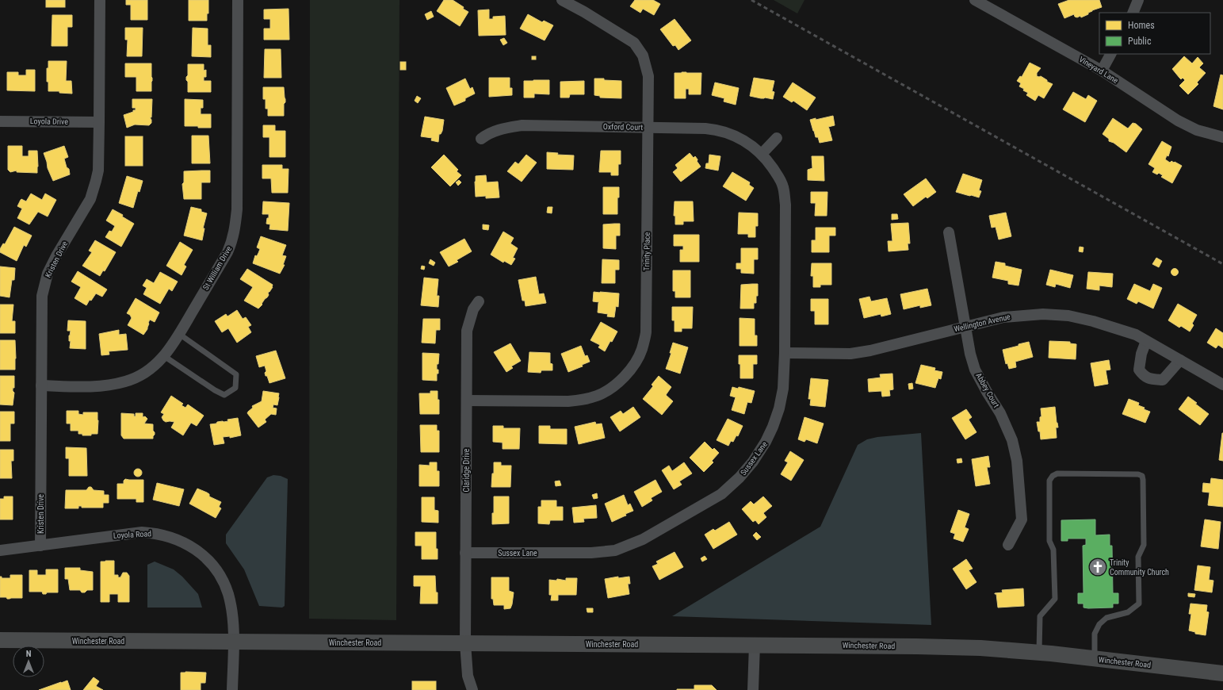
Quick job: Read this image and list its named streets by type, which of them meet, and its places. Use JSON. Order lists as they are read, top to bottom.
{
  "streets": {
    "main road": ["Winchester Road"],
    "street": [
      "Vineyard Lane",
      "Loyola Drive",
      "Oxford Court",
      "Trinity Place",
      "Kristen Drive",
      "St William Drive",
      "Wellington Avenue",
      "Abbey Court",
      "Sussex Lane",
      "Claridge Drive",
      "Loyola Road"
    ]
  },
  "crossings": [
    ["Loyola Drive", "Kristen Drive"],
    ["Oxford Court", "Trinity Place"],
    ["Oxford Court", "Sussex Lane"],
    ["Trinity Place", "Claridge Drive"],
    ["Kristen Drive", "St William Drive"],
    ["Kristen Drive", "Loyola Road"],
    ["Wellington Avenue", "Abbey Court"],
    ["Wellington Avenue", "Sussex Lane"],
    ["Sussex Lane", "Claridge Drive"],
    ["Claridge Drive", "Winchester Road"],
    ["Loyola Road", "Winchester Road"]
  ],
  "places": {
    "church": ["Trinity Community Church"]
  },
  "legend": ["Homes", "Public"],
  "north": "top"
}
